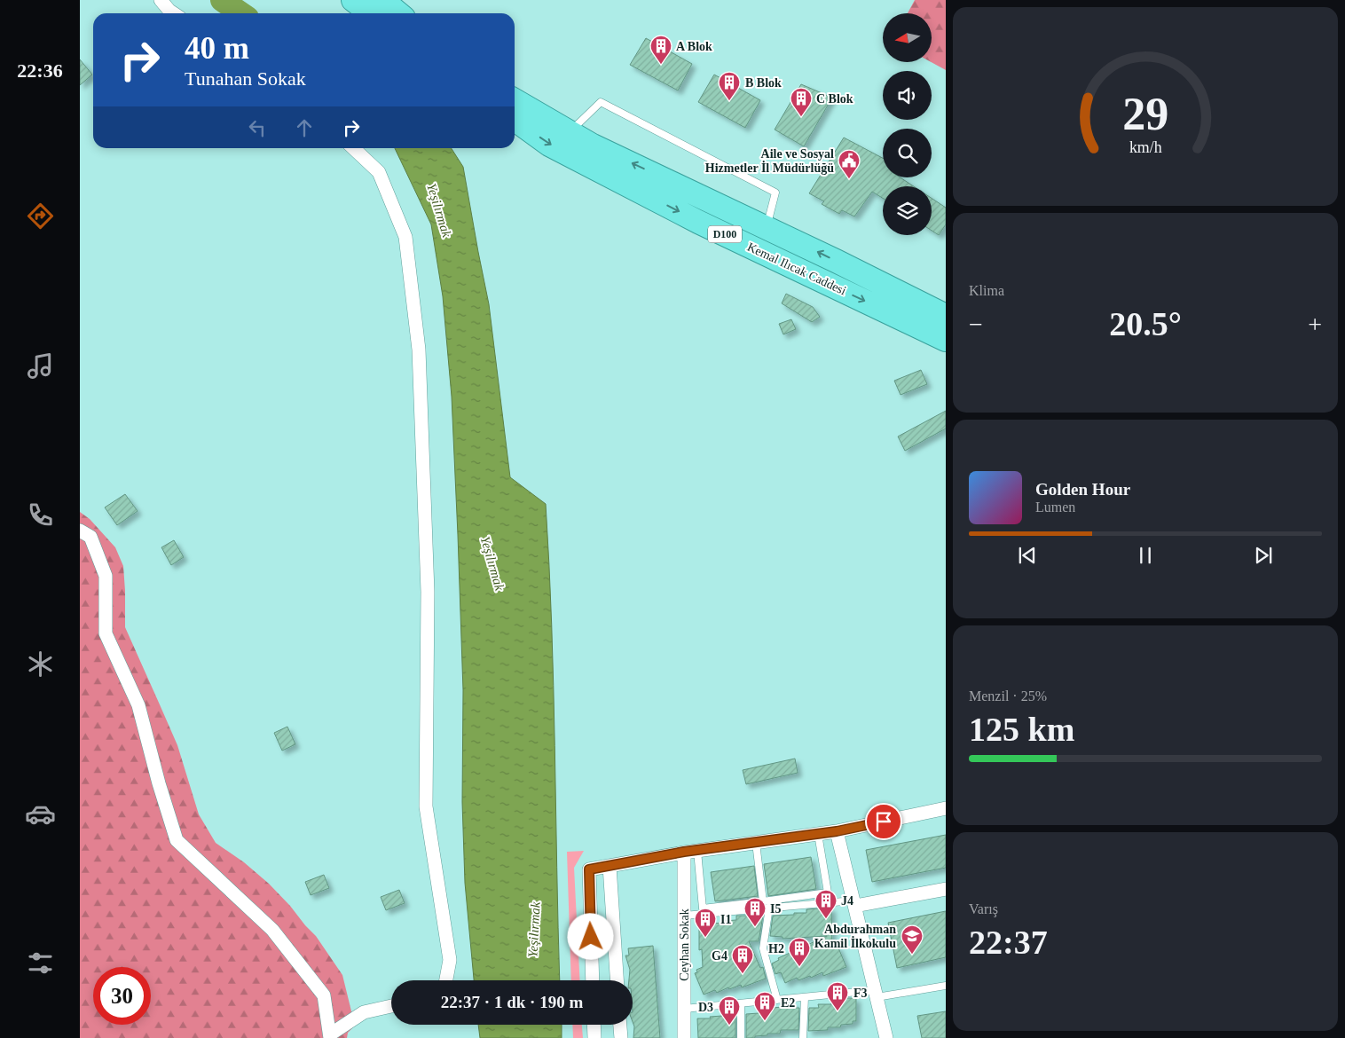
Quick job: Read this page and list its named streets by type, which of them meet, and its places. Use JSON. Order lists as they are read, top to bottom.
{
  "streets": {
    "highway": ["D100", "Kemal Ilıcak Caddesi"],
    "street": ["Ceyhan Sokak"]
  },
  "water": ["Yeşilırmak"],
  "places": {
    "building": [
      "A Blok",
      "B Blok",
      "C Blok",
      "J4",
      "I5",
      "I1",
      "H2",
      "G4",
      "F3",
      "E2",
      "D3"
    ],
    "public building": ["Aile ve Sosyal Hizmetler İl Müdürlüğü"],
    "school or university": ["Abdurahman Kamil İlkokulu"]
  },
  "north": "left",
  "page": {
    "tabs": "22:36",
    "turn": ["40 m", "Tunahan Sokak"],
    "tile": [
      "Klima",
      ["Menzil · 25%", "125 km"],
      ["Varış", "22:37"]
    ],
    "heat": ["−", "20.5°", "+"],
    "song": ["Golden Hour", "Lumen"],
    "limit": "30",
    "trip": "22:37 · 1 dk · 190 m",
    "gauge": ["29", "km/h"]
  }
}
